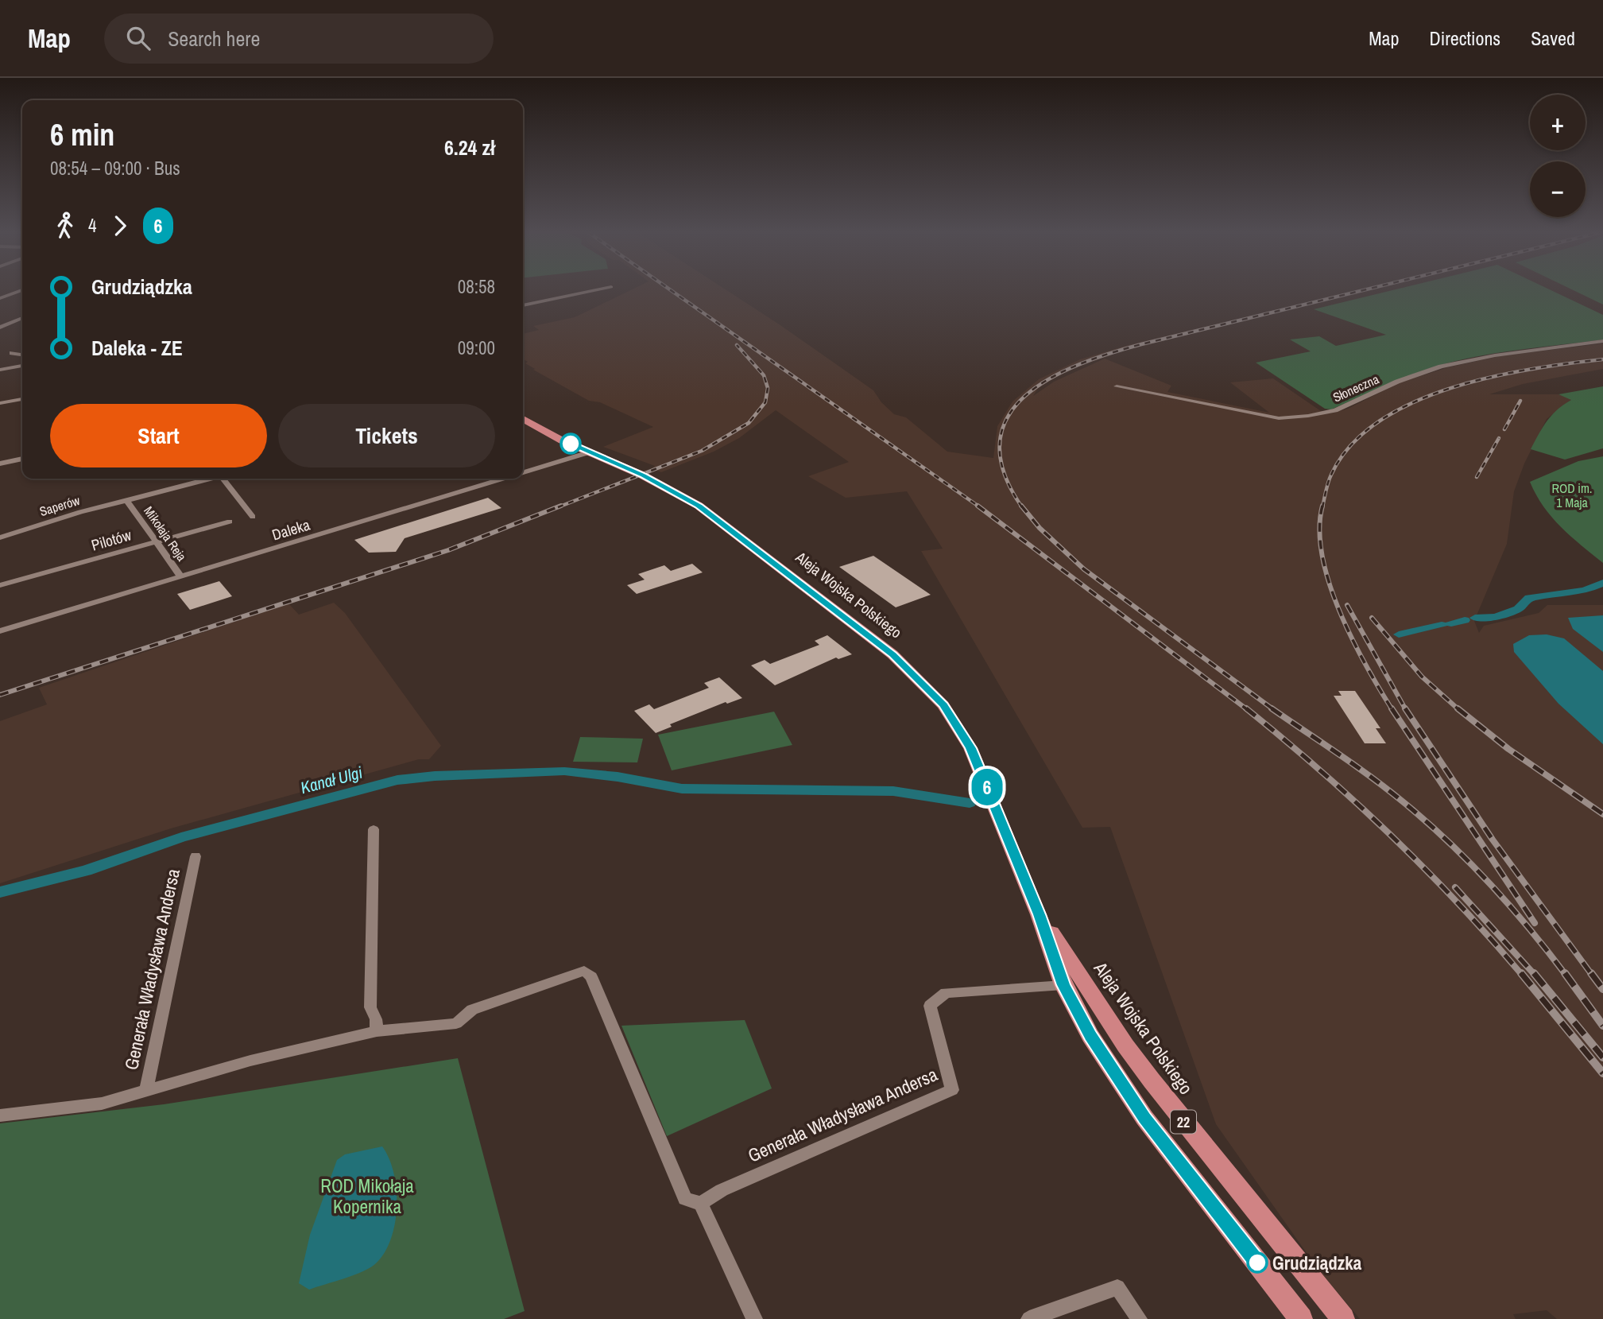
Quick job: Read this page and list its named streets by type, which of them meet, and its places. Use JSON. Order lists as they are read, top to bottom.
{
  "streets": {
    "main road": ["Aleja Wojska Polskiego", "22"],
    "street": [
      "Słoneczna",
      "Saperów",
      "Daleka",
      "Mikołaja Reja",
      "Pilotów",
      "Generała Władysława Andersa"
    ]
  },
  "crossings": [
    ["Saperów", "Mikołaja Reja"],
    ["Daleka", "Mikołaja Reja"],
    ["Daleka", "Aleja Wojska Polskiego"],
    ["Mikołaja Reja", "Pilotów"],
    ["Aleja Wojska Polskiego", "Generała Władysława Andersa"]
  ],
  "water": ["Kanał Ulgi"],
  "parks": ["ROD im. 1 Maja", "ROD Mikołaja Kopernika"],
  "places": ["Grudziądzka"],
  "lines": ["bus line 6"],
  "page": {
    "header": "Map",
    "search": "Search here",
    "nav": ["Map", "Directions", "Saved"],
    "on_map": "6",
    "map_buttons": ["+", "−"],
    "heading": ["6 min", "08:54 – 09:00 · Bus", "6.24 zł"],
    "legs": ["4", "6"],
    "list": [
      {
        "name": "Grudziądzka",
        "value": "08:58"
      },
      {
        "name": "Daleka - ZE",
        "value": "09:00"
      }
    ],
    "buttons": ["Start", "Tickets"]
  }
}
